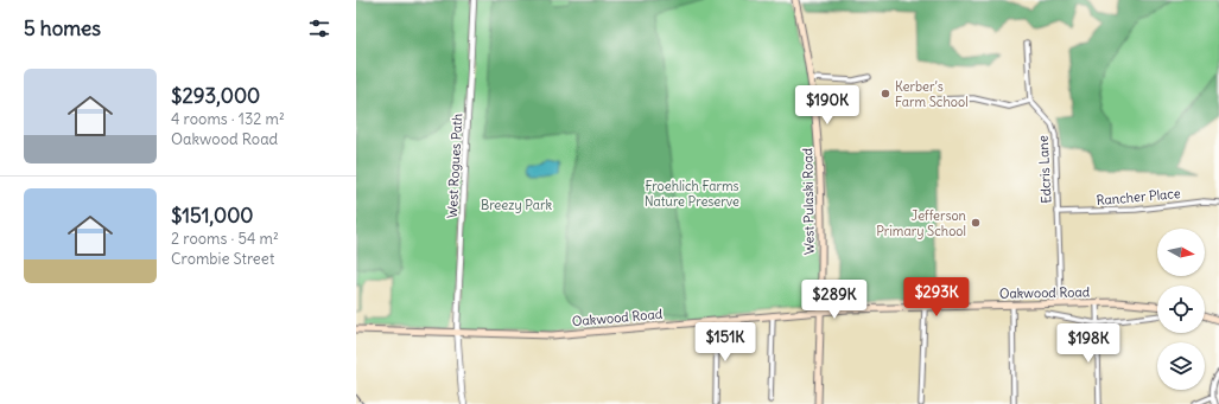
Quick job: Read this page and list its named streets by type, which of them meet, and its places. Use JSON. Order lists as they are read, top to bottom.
{
  "streets": {
    "main road": ["West Pulaski Road", "Oakwood Road"],
    "street": ["West Rogues Path", "Edcris Lane", "Rancher Place"]
  },
  "crossings": [
    ["West Rogues Path", "Oakwood Road"],
    ["Edcris Lane", "Rancher Place"],
    ["Edcris Lane", "Oakwood Road"],
    ["West Pulaski Road", "Oakwood Road"]
  ],
  "parks": ["Froehlich Farms Nature Preserve", "Breezy Park"],
  "places": ["Kerber’s Farm School", "Jefferson Primary School"],
  "north": "right",
  "page": {
    "heading": "5 homes",
    "list": [
      {
        "name": "$293,000",
        "note": "4 rooms · 132 m² · Oakwood Road"
      },
      {
        "name": "$151,000",
        "note": "2 rooms · 54 m² · Crombie Street"
      }
    ],
    "price": [
      "$190K",
      "$293K",
      "$289K",
      "$151K",
      "$198K"
    ]
  }
}
